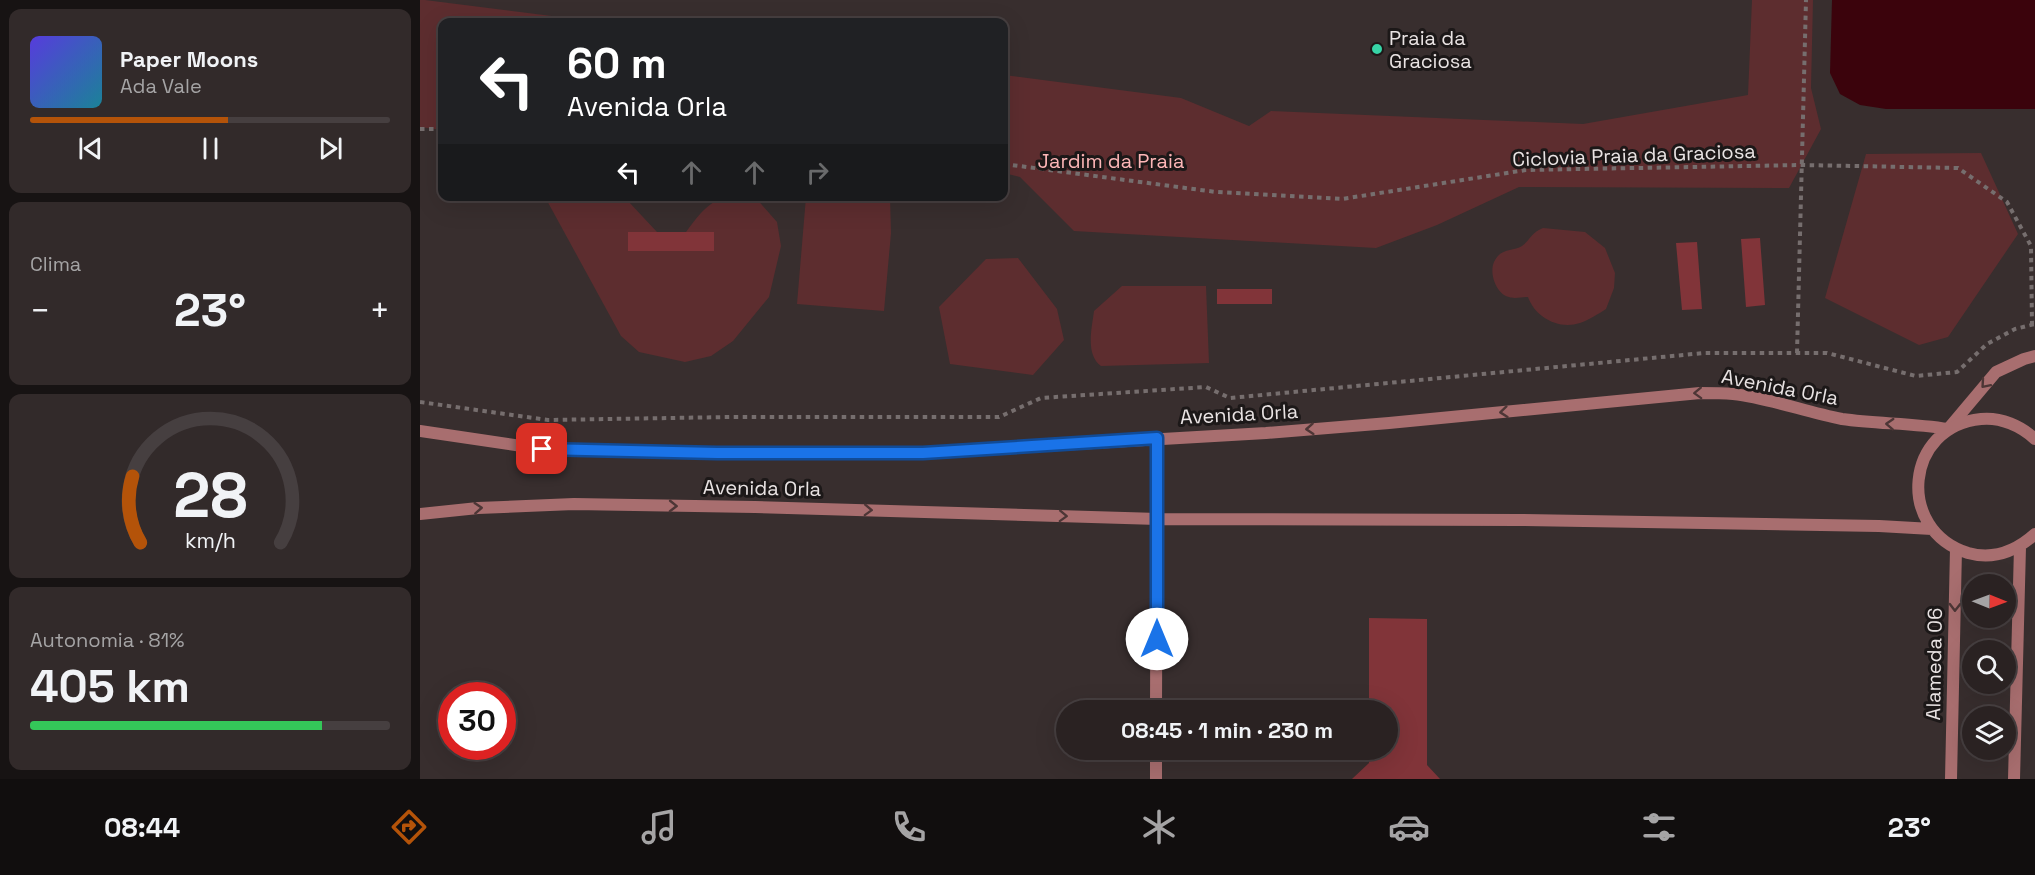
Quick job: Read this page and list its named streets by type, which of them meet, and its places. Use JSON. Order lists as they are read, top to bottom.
{
  "streets": {
    "street": ["Avenida Orla", "Alameda 06"],
    "path": ["Ciclovia Praia da Graciosa"]
  },
  "parks": ["Jardim da Praia"],
  "places": ["Praia da Graciosa"],
  "north": "right",
  "page": {
    "turn": ["60 m", "Avenida Orla"],
    "song": ["Paper Moons", "Ada Vale"],
    "tile": [
      "Clima",
      ["Autonomia · 81%", "405 km"]
    ],
    "heat": ["−", "23°", "+"],
    "limit": "30",
    "trip": "08:45 · 1 min · 230 m",
    "tabs": ["08:44", "23°"],
    "gauge": ["28", "km/h"]
  }
}
